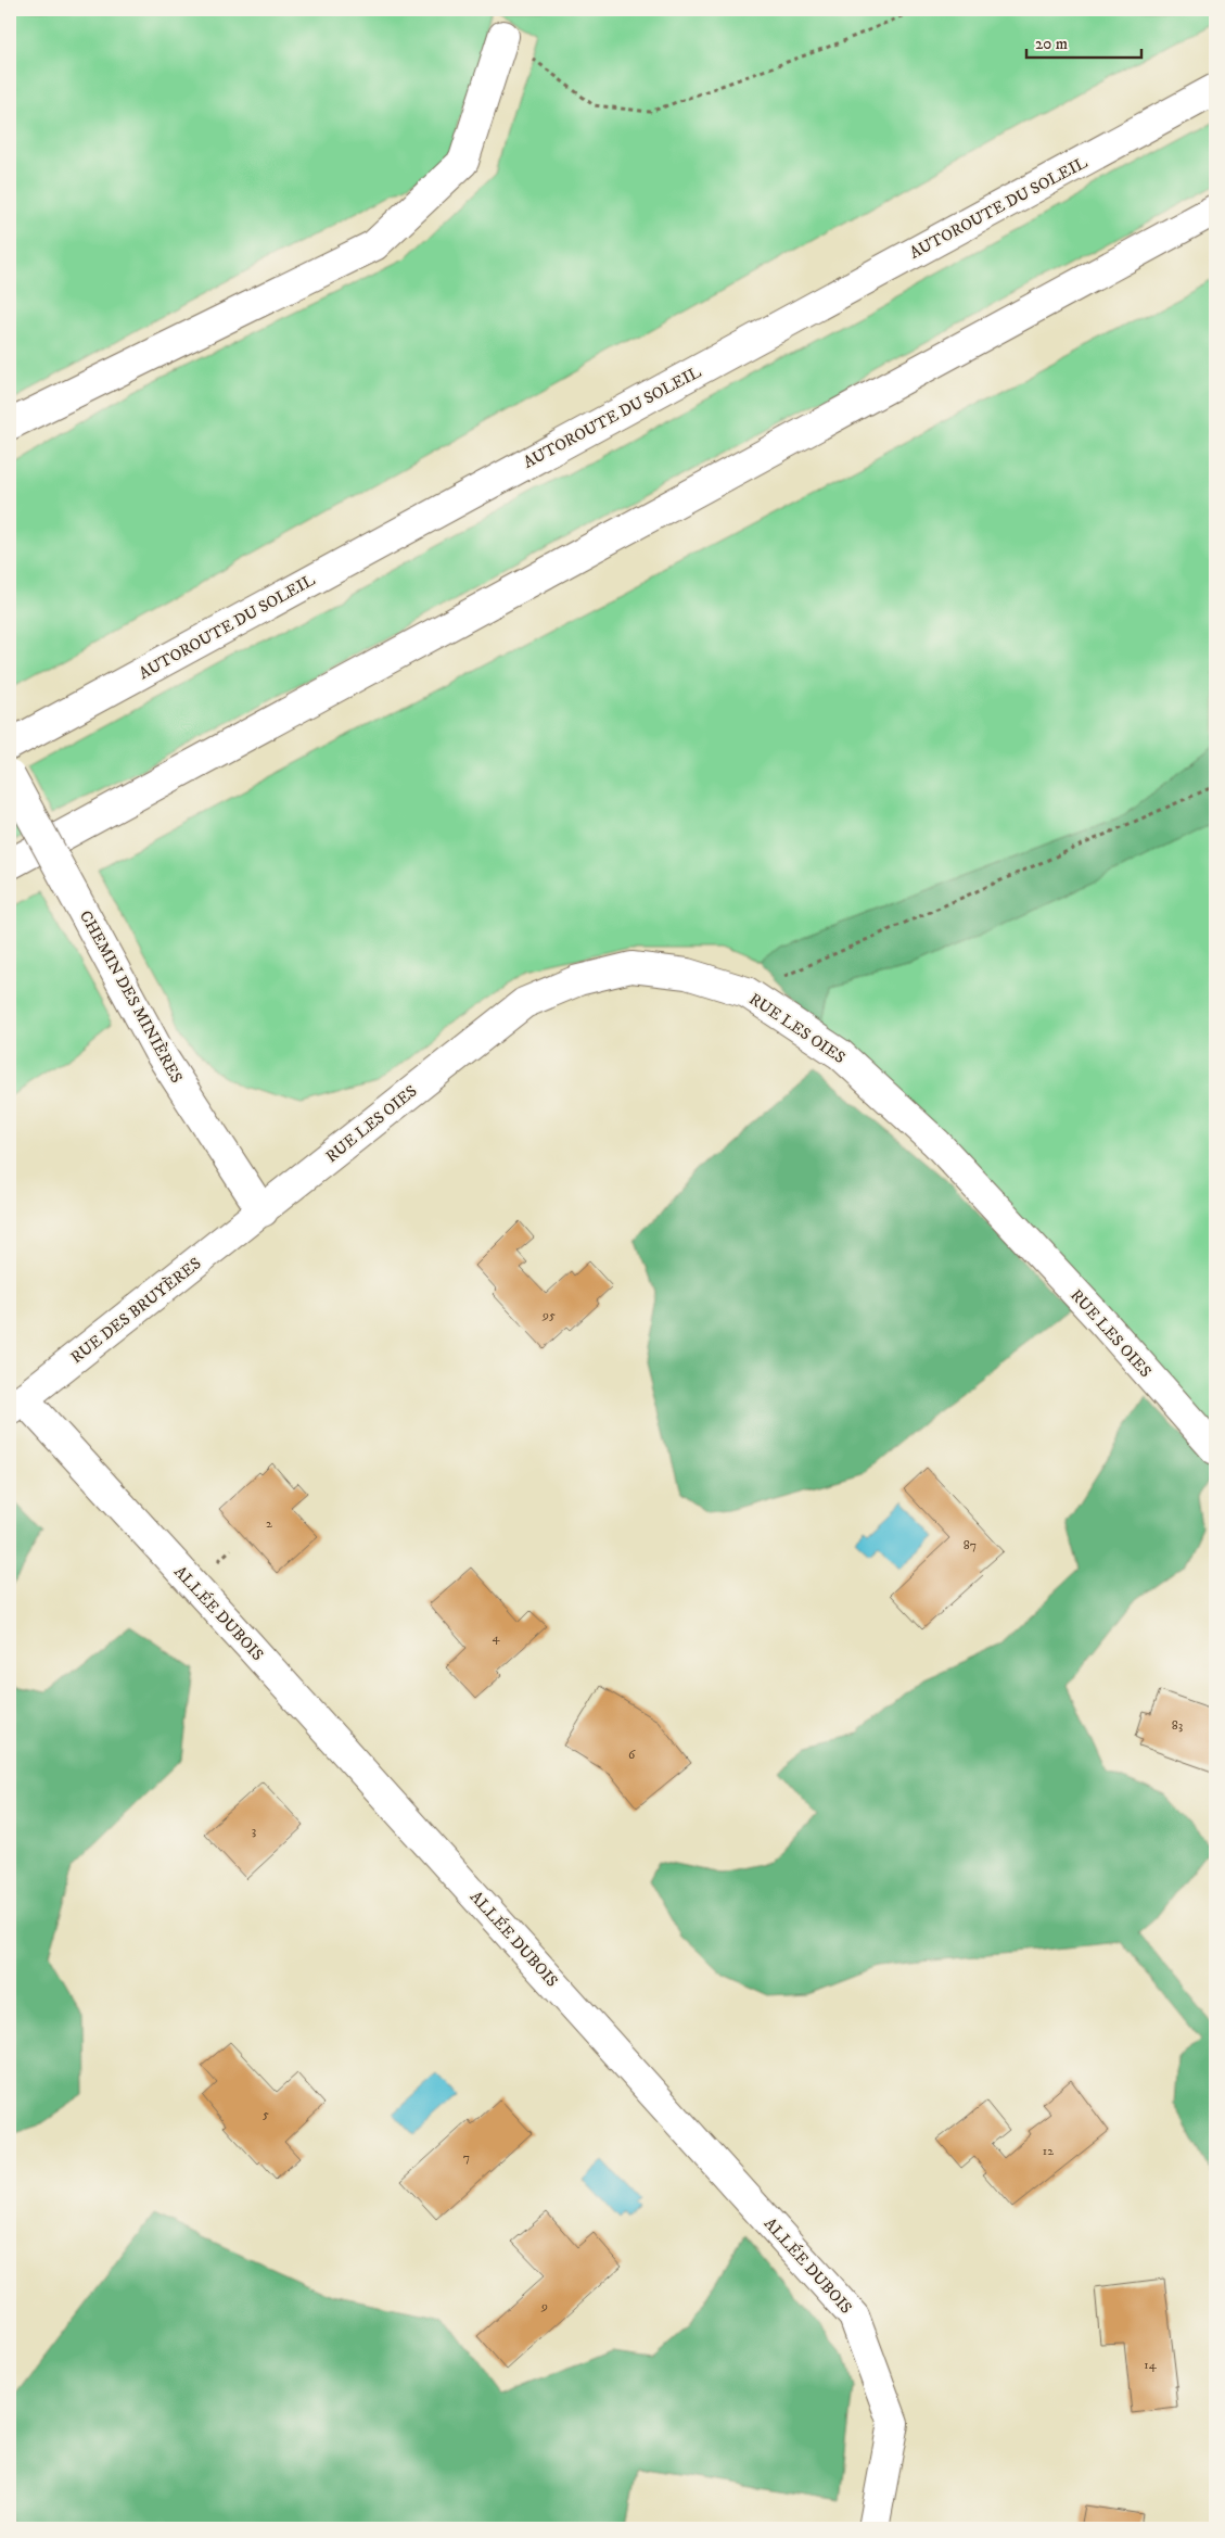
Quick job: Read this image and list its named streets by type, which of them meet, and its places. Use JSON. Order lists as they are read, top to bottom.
{
  "streets": {
    "main road": [
      "AUTOROUTE DU SOLEIL",
      "CHEMIN DES MINIÈRES",
      "RUE LES OIES",
      "RUE DES BRUYÈRES",
      "ALLÉE DUBOIS"
    ]
  },
  "crossings": [
    ["CHEMIN DES MINIÈRES", "RUE LES OIES"],
    ["CHEMIN DES MINIÈRES", "RUE DES BRUYÈRES"],
    ["RUE LES OIES", "RUE DES BRUYÈRES"],
    ["RUE DES BRUYÈRES", "ALLÉE DUBOIS"]
  ],
  "house_numbers": [
    "95",
    "2",
    "87",
    "4",
    "83",
    "6",
    "3",
    "5",
    "12",
    "7",
    "9",
    "14"
  ],
  "scale_bar": "20 m"
}
